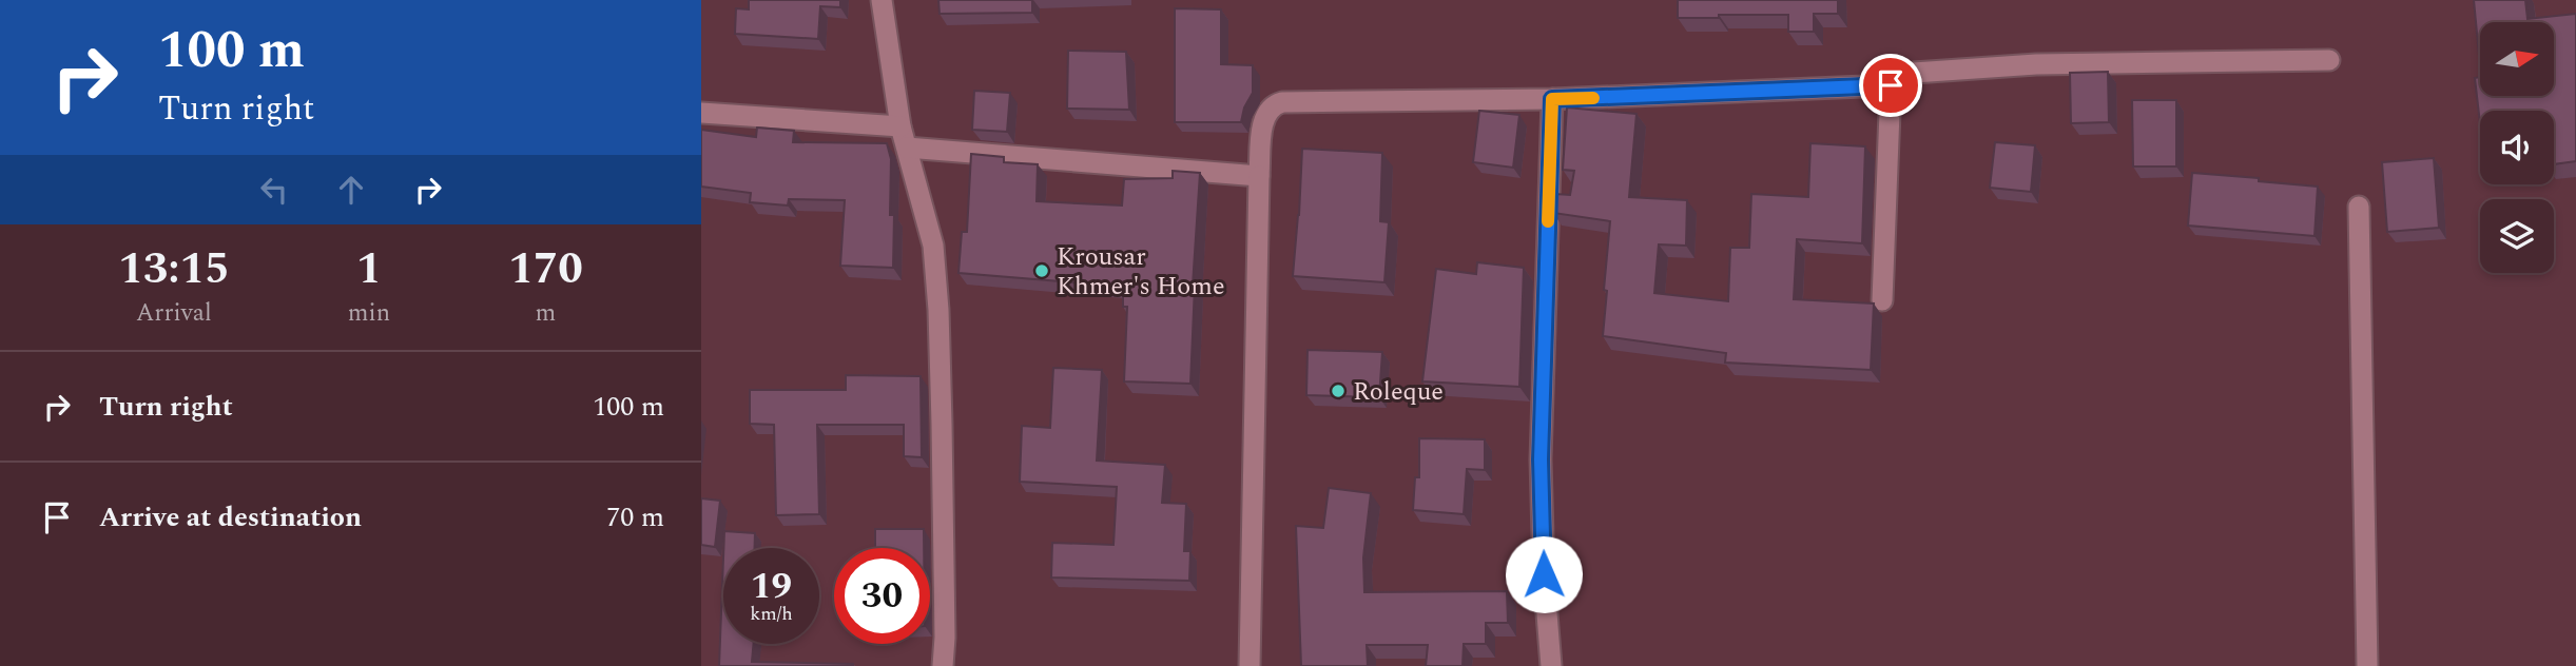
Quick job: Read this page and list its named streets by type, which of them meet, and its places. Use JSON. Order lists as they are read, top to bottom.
{
  "places": ["Krousar Khmer's Home", "Roleque"],
  "north": "right",
  "page": {
    "turn": ["100 m", "Turn right"],
    "eta": [
      "13:15",
      "Arrival",
      "1",
      "min",
      "170",
      "m"
    ],
    "list": [
      {
        "name": "Turn right",
        "value": "100 m"
      },
      {
        "name": "Arrive at destination",
        "value": "70 m"
      }
    ],
    "speed": "19 km/h",
    "limit": "30"
  }
}
